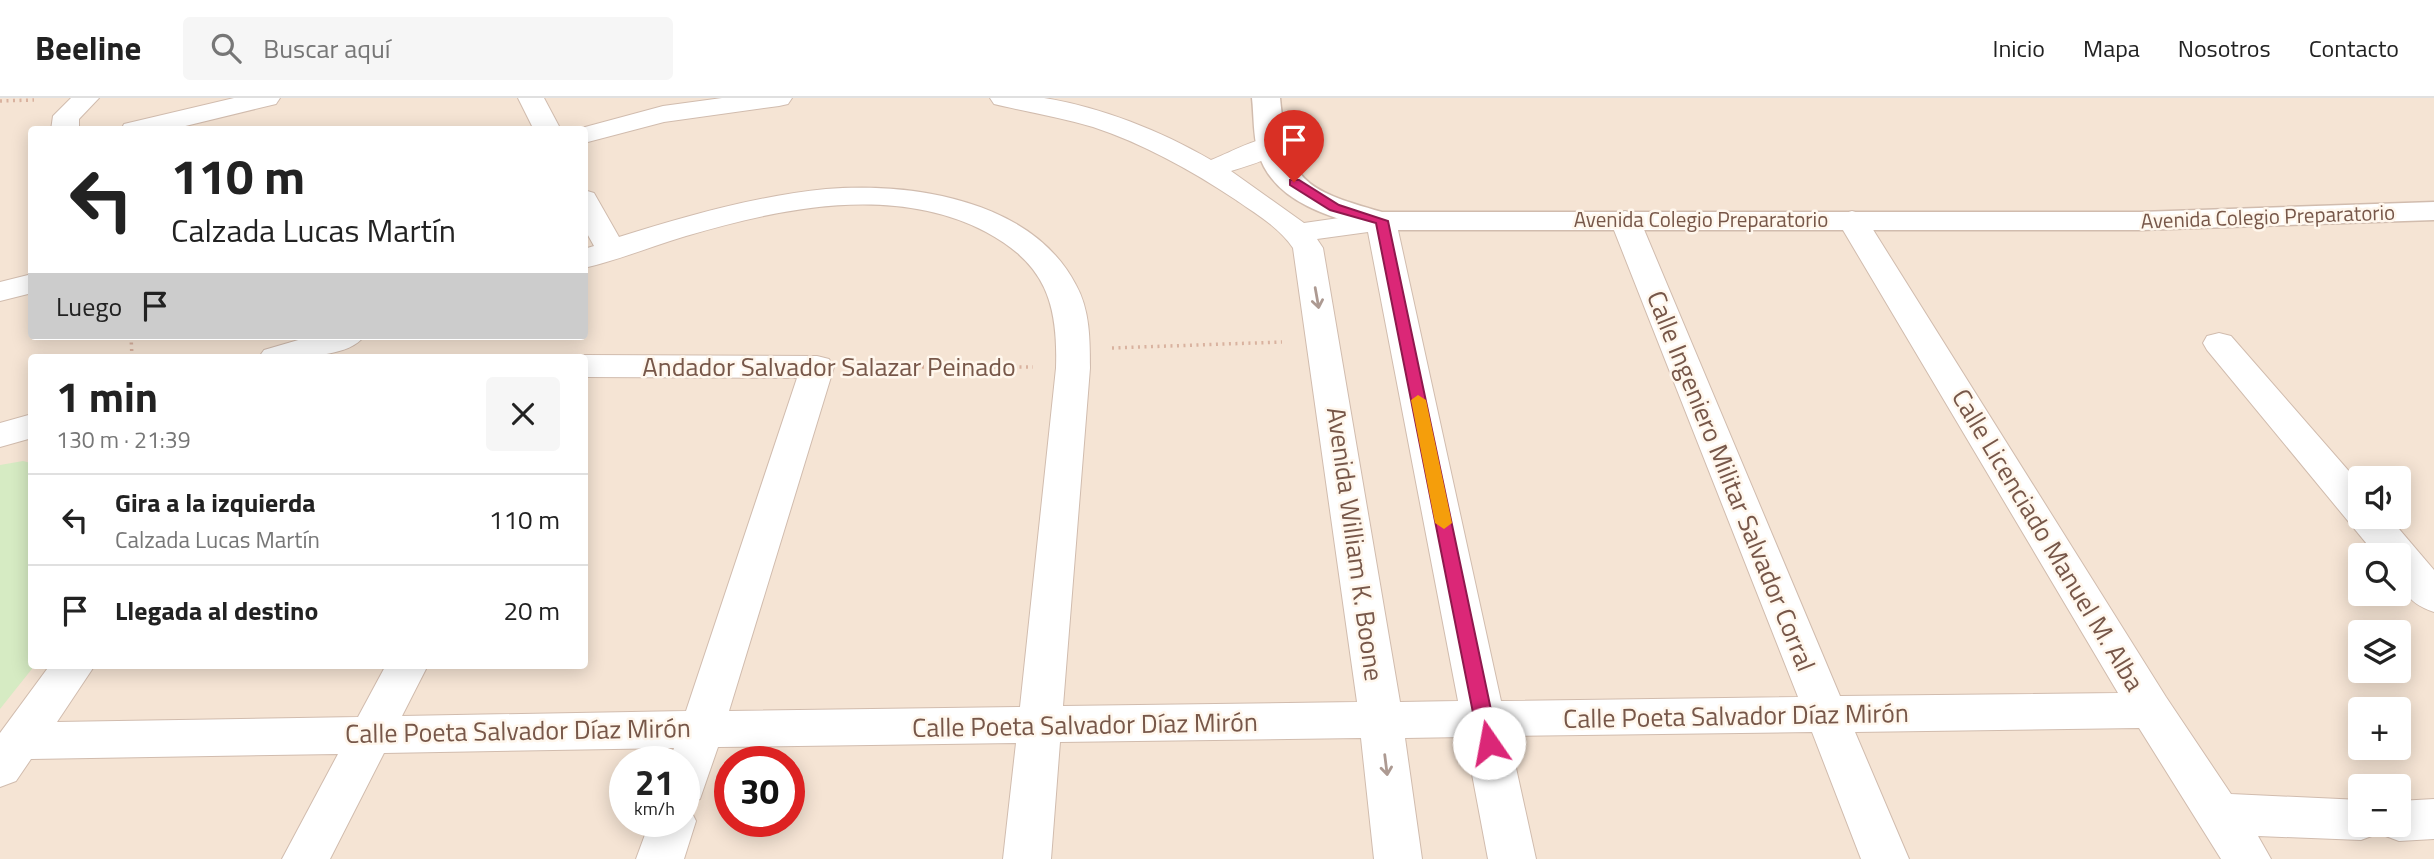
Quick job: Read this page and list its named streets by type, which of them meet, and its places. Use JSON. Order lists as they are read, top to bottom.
{
  "streets": {
    "street": [
      "Avenida Colegio Preparatorio",
      "Andador Salvador Salazar Peinado",
      "Calle Ingeniero Militar Salvador Corral",
      "Calle Licenciado Manuel M. Alba",
      "Avenida William K. Boone",
      "Calle Poeta Salvador Díaz Mirón"
    ]
  },
  "crossings": [
    ["Avenida Colegio Preparatorio", "Calle Ingeniero Militar Salvador Corral"],
    ["Avenida Colegio Preparatorio", "Calle Licenciado Manuel M. Alba"],
    ["Avenida Colegio Preparatorio", "Avenida William K. Boone"],
    ["Andador Salvador Salazar Peinado", "Avenida William K. Boone"],
    ["Calle Ingeniero Militar Salvador Corral", "Calle Poeta Salvador Díaz Mirón"],
    ["Calle Licenciado Manuel M. Alba", "Calle Poeta Salvador Díaz Mirón"],
    ["Avenida William K. Boone", "Calle Poeta Salvador Díaz Mirón"]
  ],
  "page": {
    "header": "Beeline",
    "search": "Buscar aquí",
    "nav": [
      "Inicio",
      "Mapa",
      "Nosotros",
      "Contacto"
    ],
    "turn": ["110 m", "Calzada Lucas Martín"],
    "then": "Luego",
    "heading": ["1 min", "130 m · 21:39"],
    "map_buttons": ["+", "−"],
    "list": [
      {
        "name": "Gira a la izquierda",
        "note": "Calzada Lucas Martín",
        "value": "110 m"
      },
      {
        "name": "Llegada al destino",
        "value": "20 m"
      }
    ],
    "speed": "21 km/h",
    "limit": "30"
  }
}
